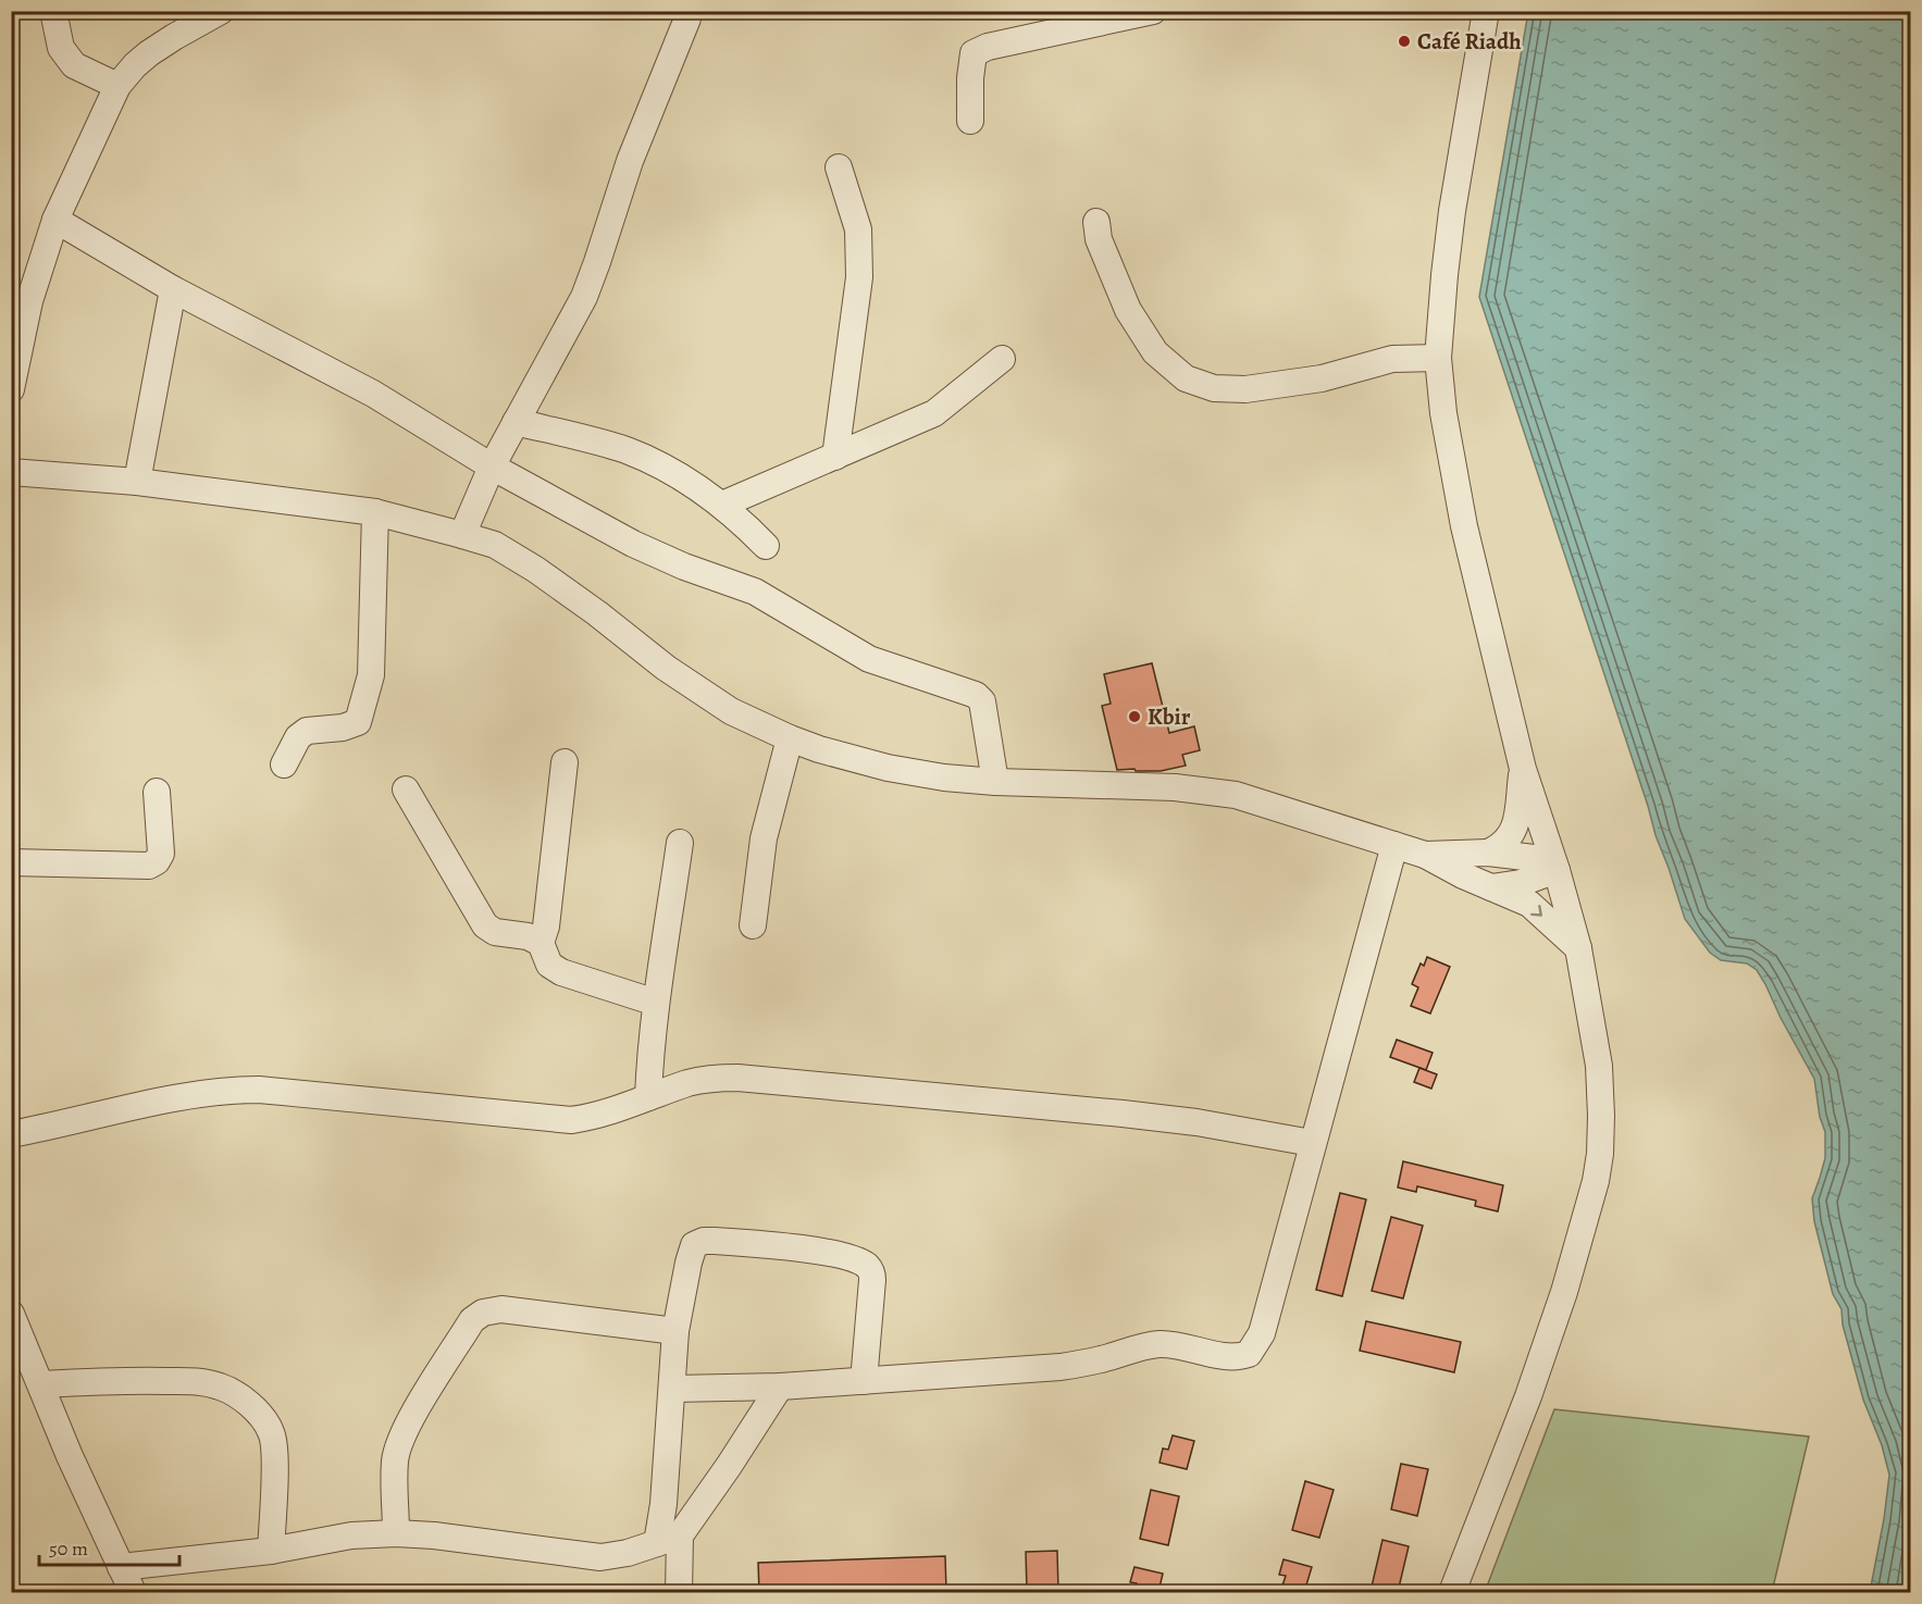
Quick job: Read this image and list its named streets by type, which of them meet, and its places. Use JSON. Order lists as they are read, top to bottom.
{
  "places": ["Café Riadh", "Kbir"],
  "scale_bar": "50 m"
}
